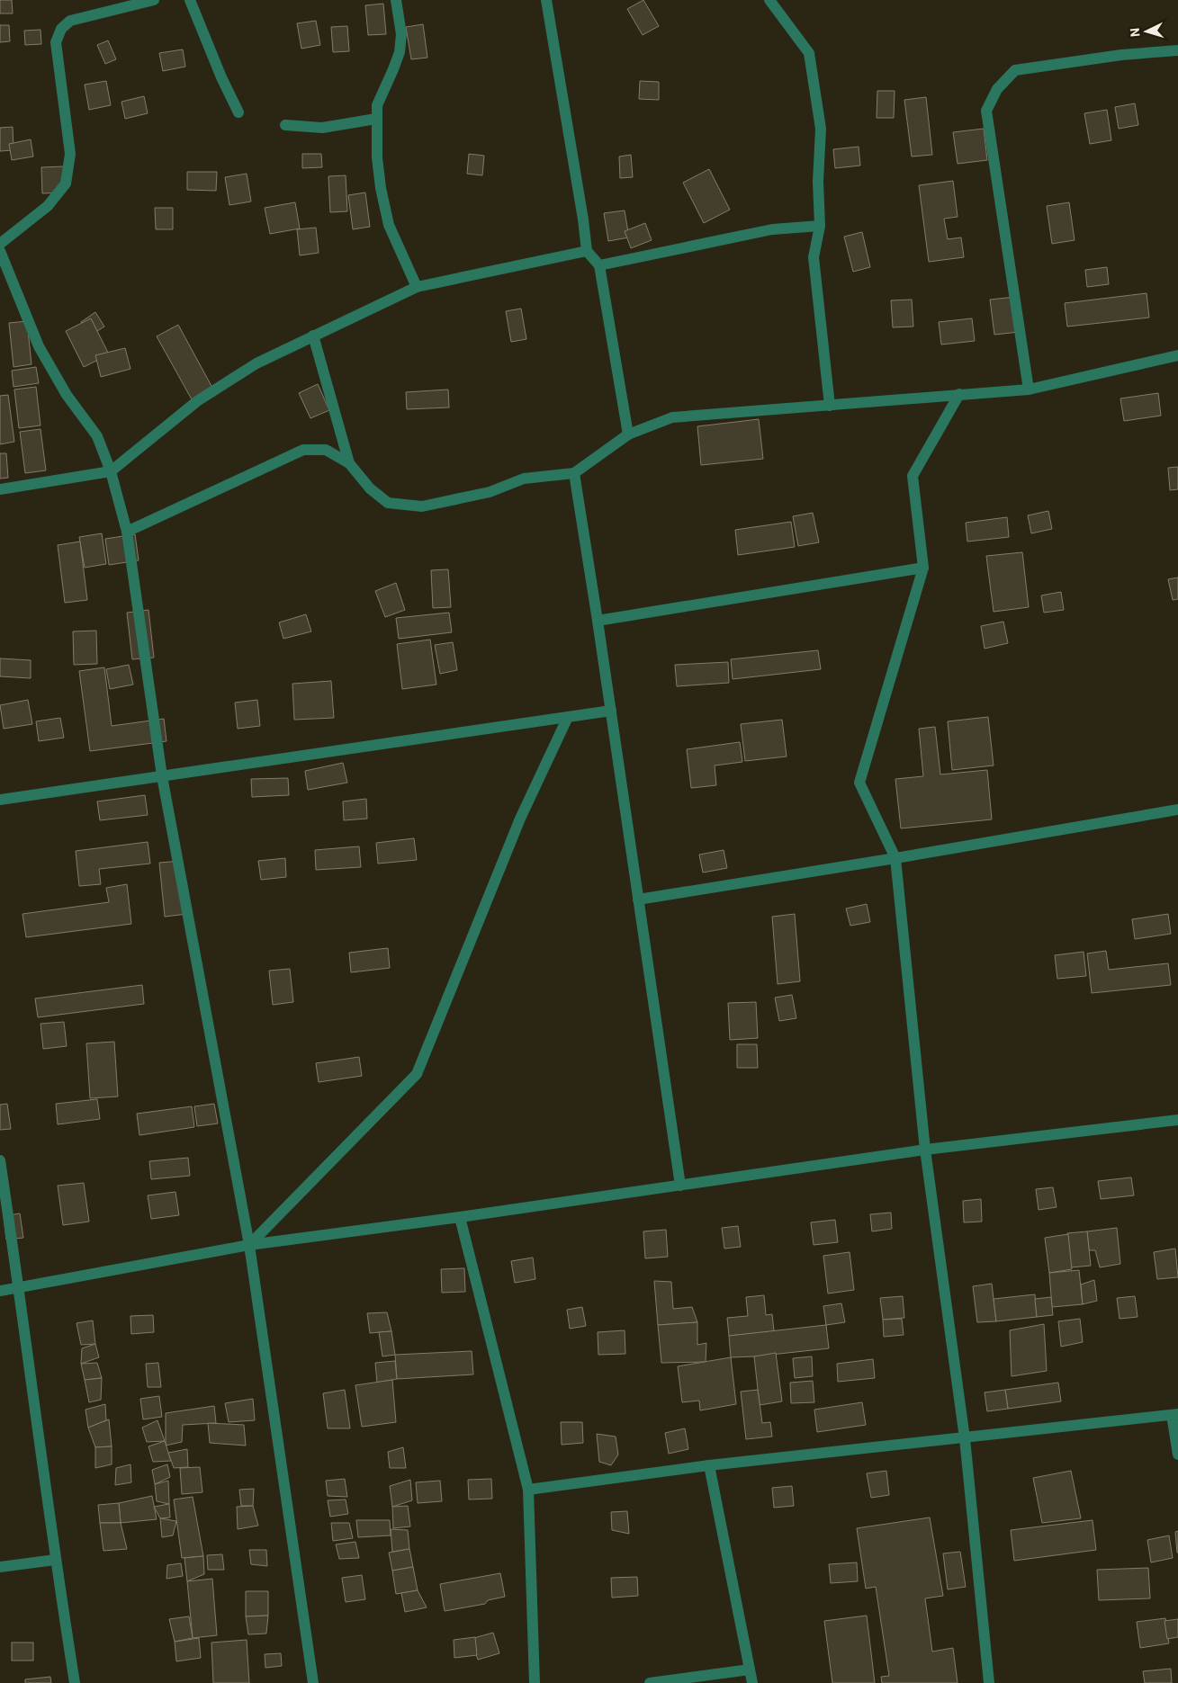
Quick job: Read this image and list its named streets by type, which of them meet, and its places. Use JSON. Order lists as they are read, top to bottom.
{
  "north": "left"
}
